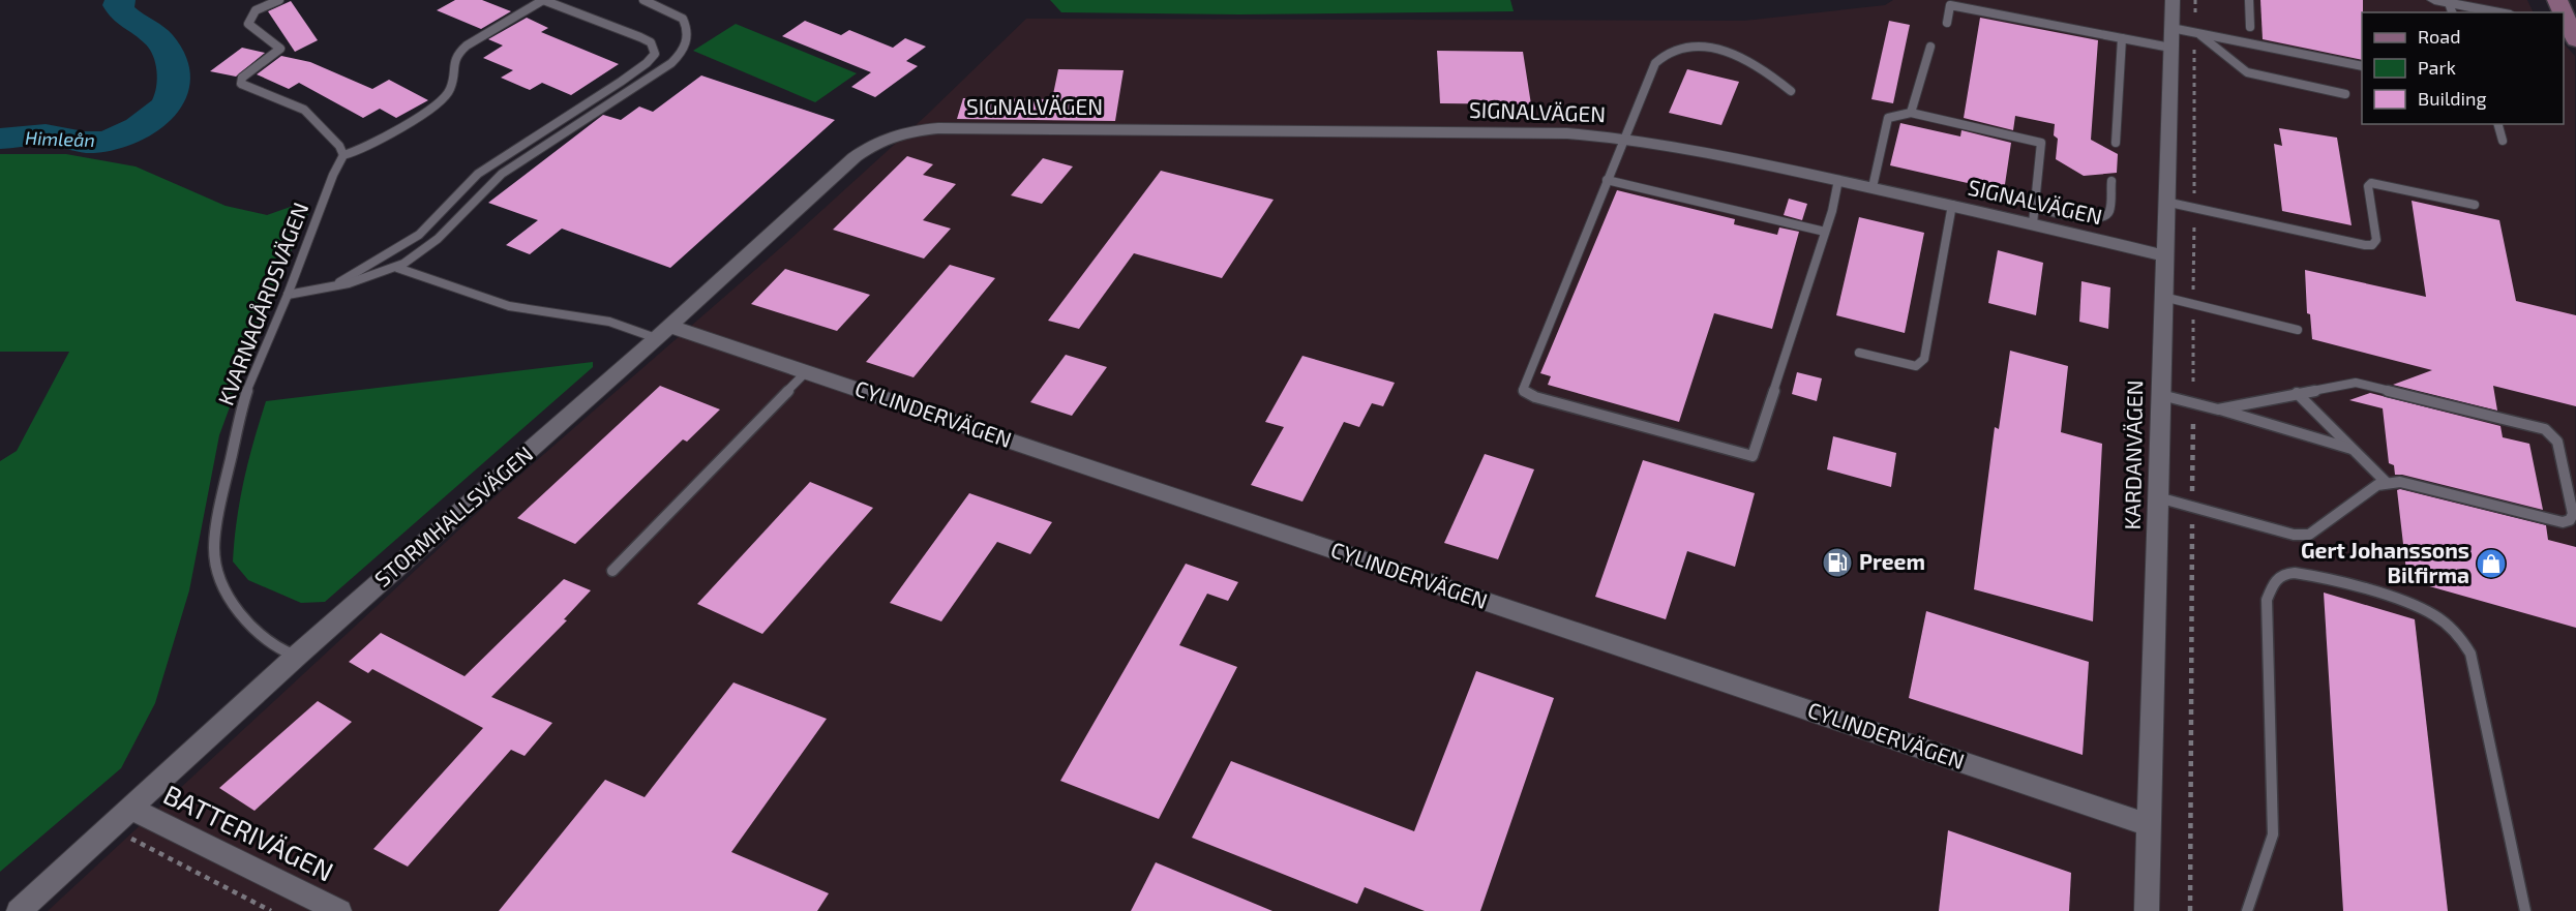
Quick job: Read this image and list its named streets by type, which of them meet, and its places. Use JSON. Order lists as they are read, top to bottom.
{
  "streets": {
    "street": [
      "SIGNALVÄGEN",
      "CYLINDERVÄGEN",
      "KARDANVÄGEN",
      "STORMHALLSVÄGEN",
      "BATTERIVÄGEN"
    ],
    "lane": ["KVARNAGÅRDSVÄGEN"]
  },
  "crossings": [
    ["SIGNALVÄGEN", "KARDANVÄGEN"],
    ["SIGNALVÄGEN", "STORMHALLSVÄGEN"],
    ["KVARNAGÅRDSVÄGEN", "STORMHALLSVÄGEN"],
    ["CYLINDERVÄGEN", "KARDANVÄGEN"],
    ["CYLINDERVÄGEN", "STORMHALLSVÄGEN"],
    ["STORMHALLSVÄGEN", "BATTERIVÄGEN"]
  ],
  "water": ["Himleån"],
  "places": {
    "fuel station": ["Preem"],
    "shop": ["Gert Johanssons Bilfirma"]
  },
  "legend": ["Road", "Park", "Building"]
}
